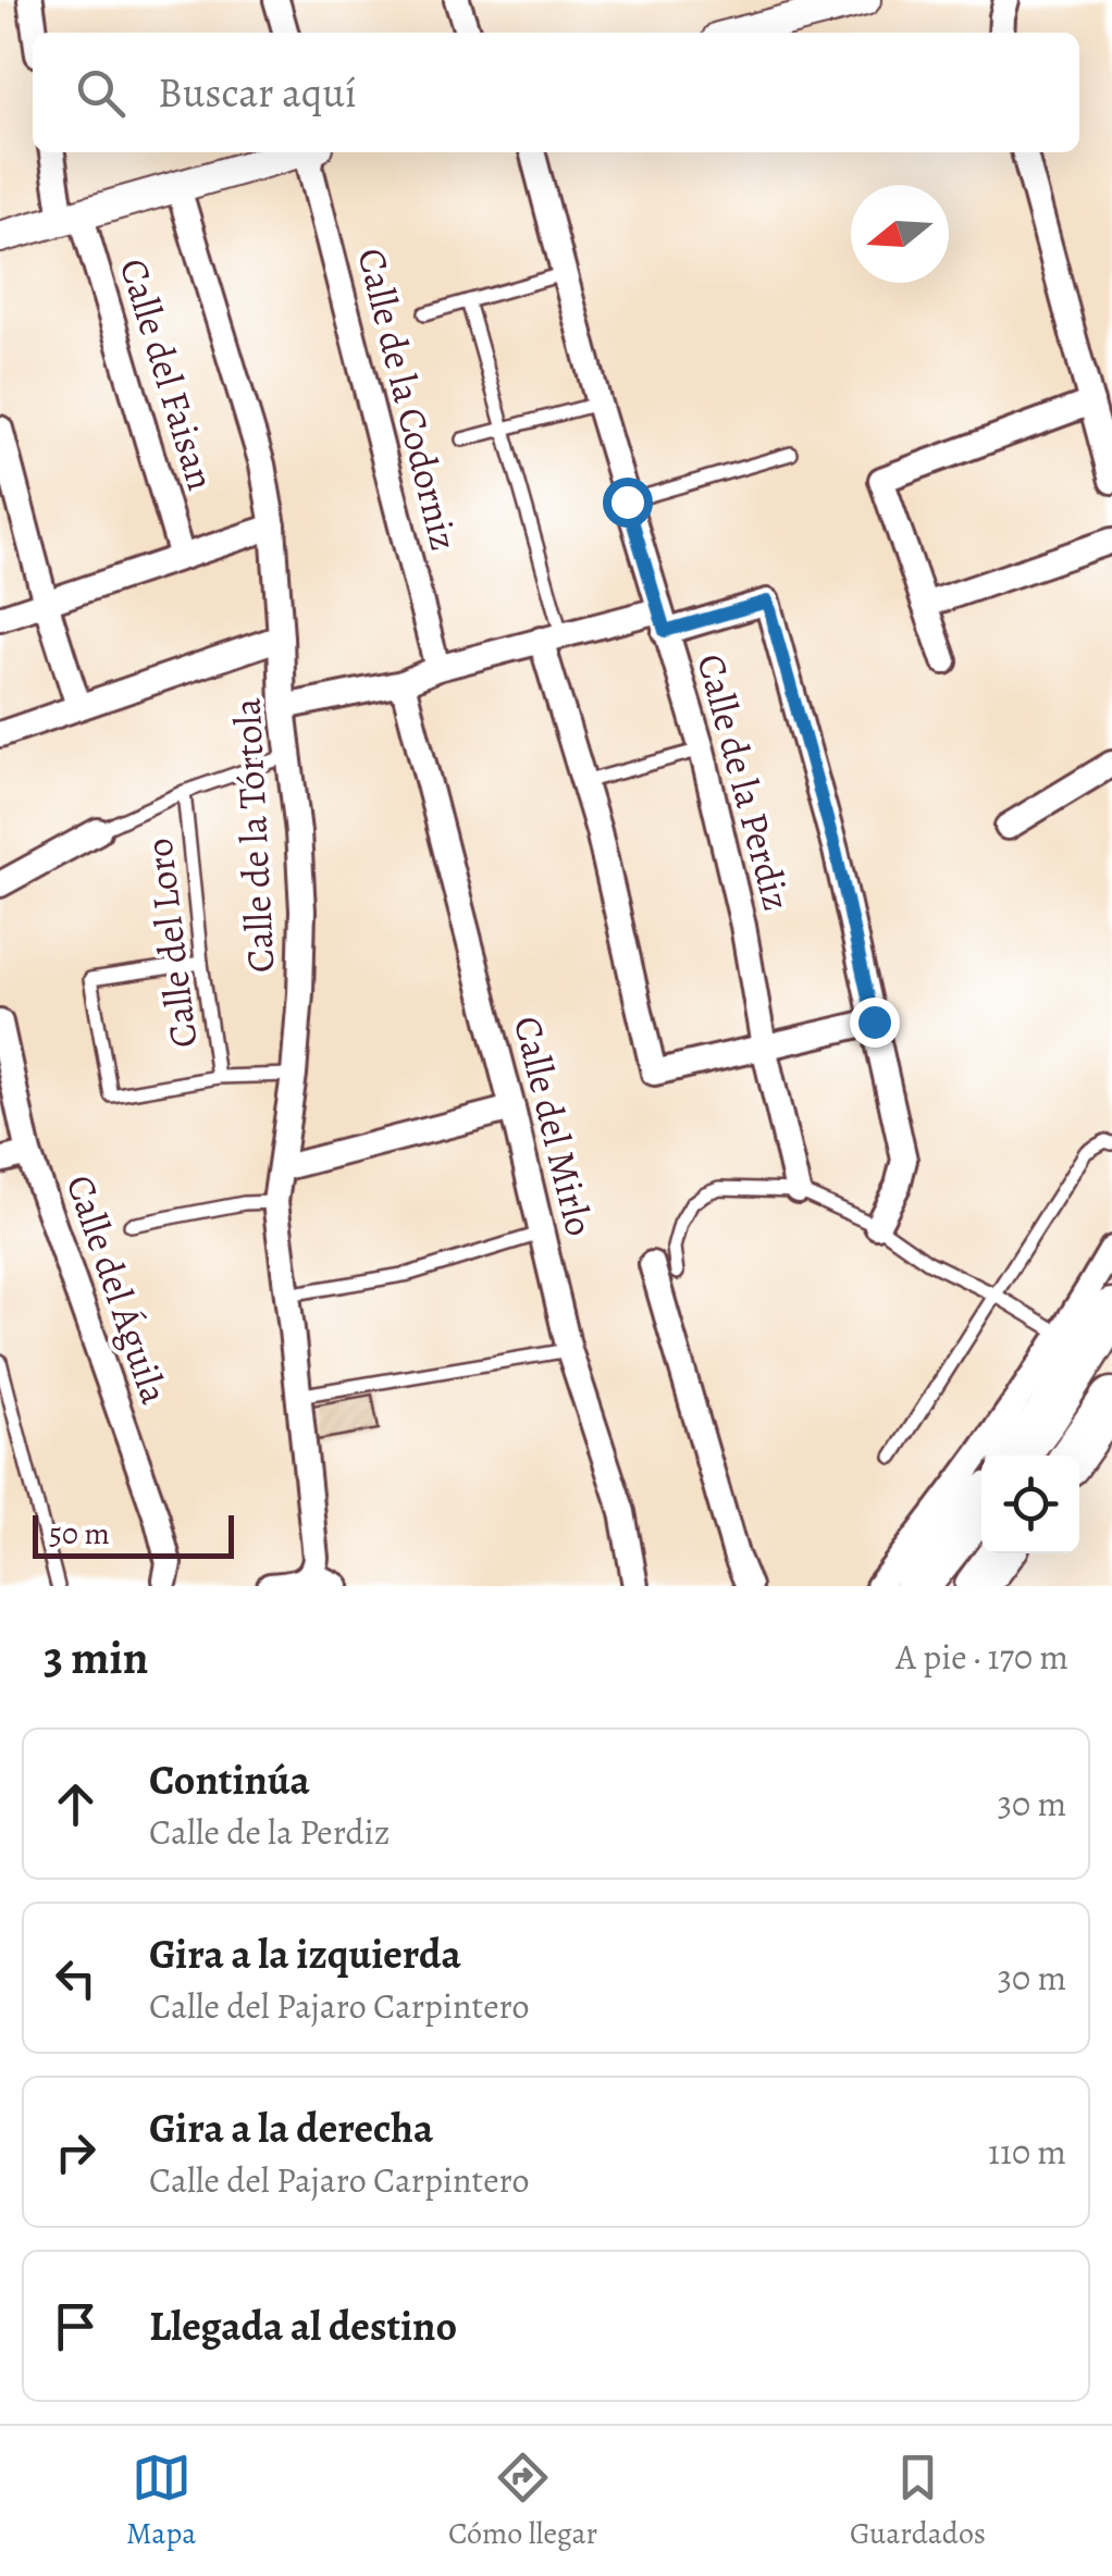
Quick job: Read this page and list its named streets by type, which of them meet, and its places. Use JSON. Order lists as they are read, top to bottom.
{
  "streets": {
    "street": [
      "Calle del Faisan",
      "Calle de la Codorniz",
      "Calle de la Perdiz",
      "Calle de la Tórtola",
      "Calle del Mirlo",
      "Calle del Águila"
    ],
    "lane": ["Calle del Loro"]
  },
  "crossings": [
    ["Calle de la Tórtola", "Calle del Loro"]
  ],
  "scale_bar": "50 m",
  "north": "left",
  "page": {
    "search": "Buscar aquí",
    "scale": "50 m",
    "heading": ["3 min", "A pie · 170 m"],
    "list": [
      ["Continúa", "Calle de la Perdiz", "30 m"],
      ["Gira a la izquierda", "Calle del Pajaro Carpintero", "30 m"],
      ["Gira a la derecha", "Calle del Pajaro Carpintero", "110 m"],
      "Llegada al destino"
    ],
    "nav": ["Mapa", "Cómo llegar", "Guardados"]
  }
}
